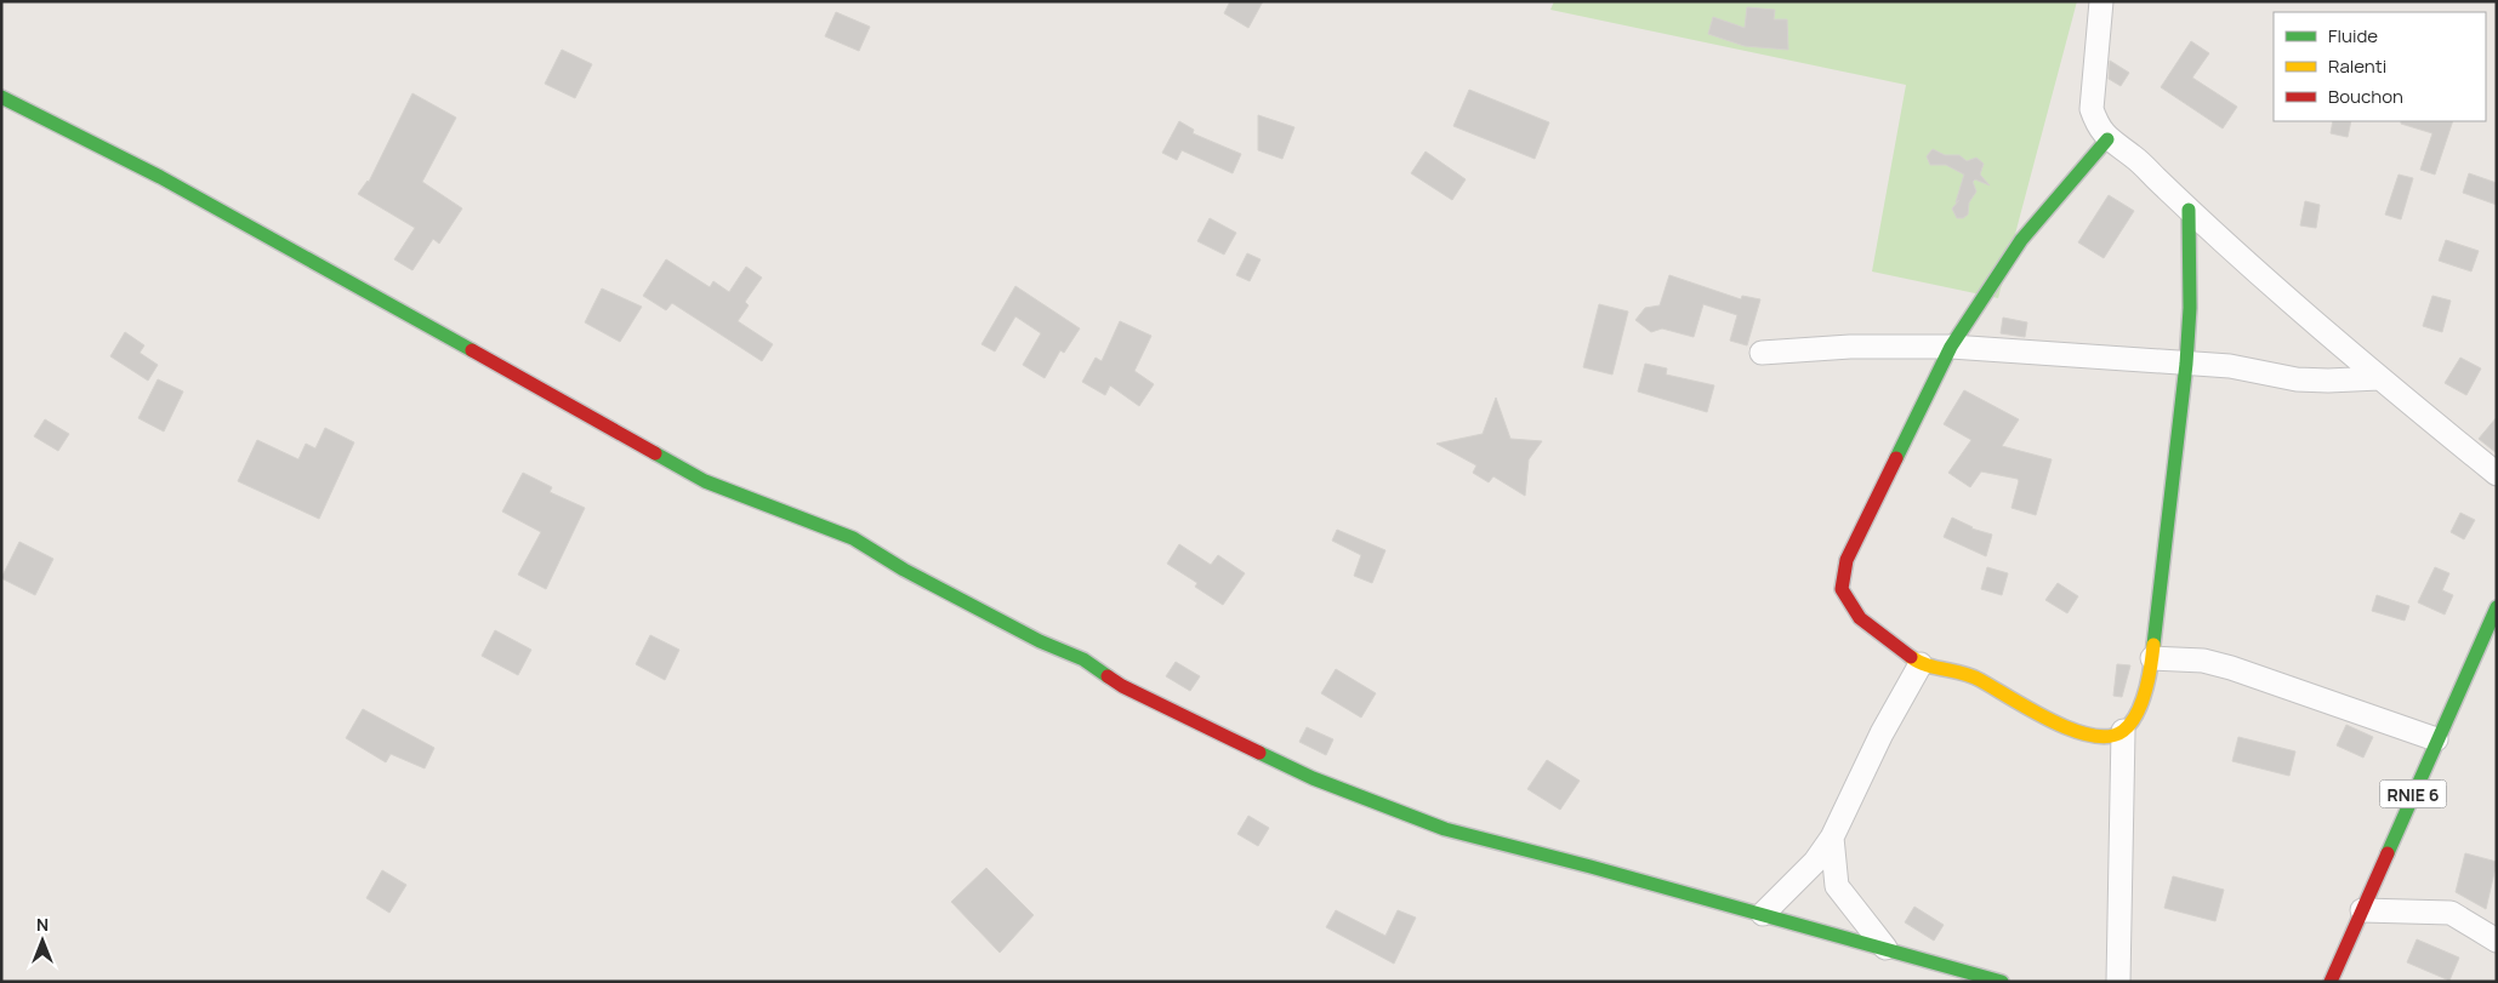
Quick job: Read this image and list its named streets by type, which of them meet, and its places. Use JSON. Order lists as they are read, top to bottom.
{
  "streets": {
    "street": ["RNIE 6"]
  },
  "legend": ["Fluide", "Ralenti", "Bouchon"],
  "north": "top"
}
